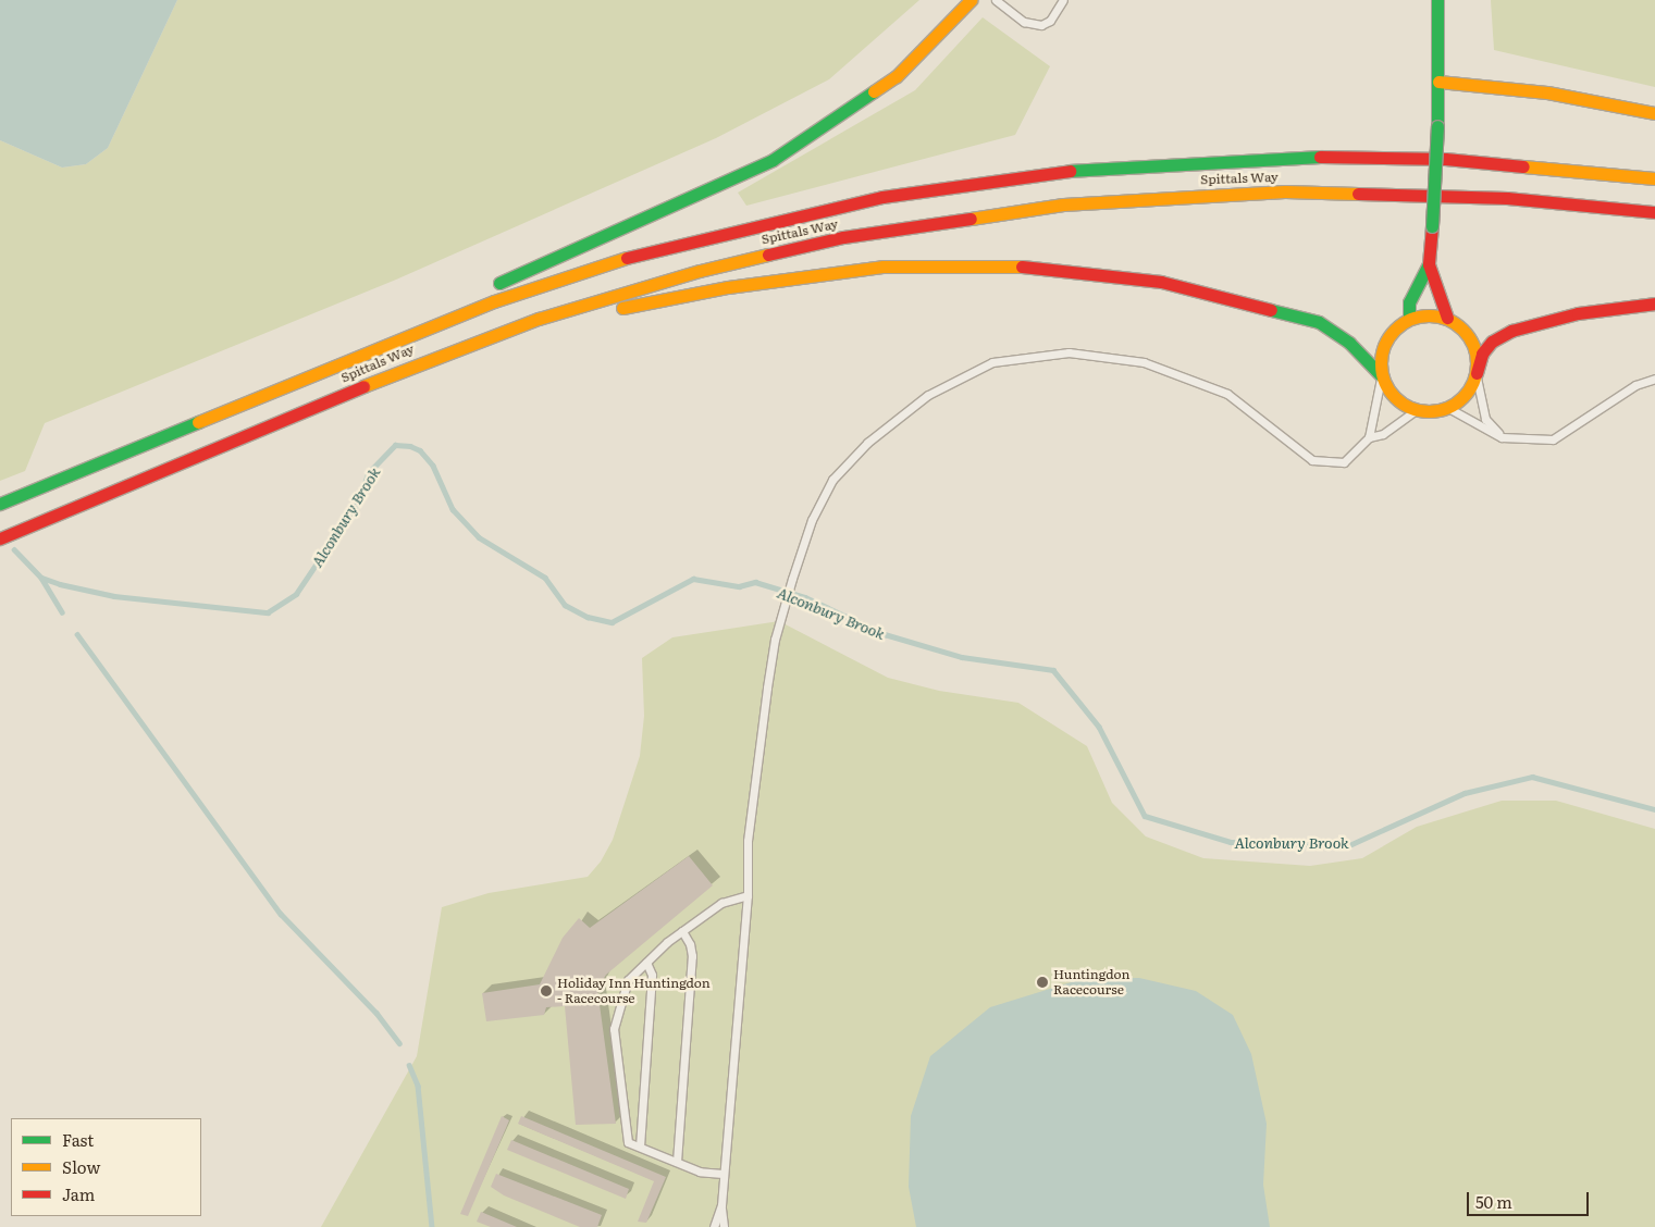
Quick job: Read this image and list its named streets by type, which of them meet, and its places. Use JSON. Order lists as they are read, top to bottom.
{
  "streets": {
    "main road": ["Spittals Way"]
  },
  "water": ["Alconbury Brook"],
  "places": ["Huntingdon Racecourse", "Holiday Inn Huntingdon - Racecourse"],
  "legend": ["Fast", "Slow", "Jam"],
  "scale_bar": "50 m"
}
